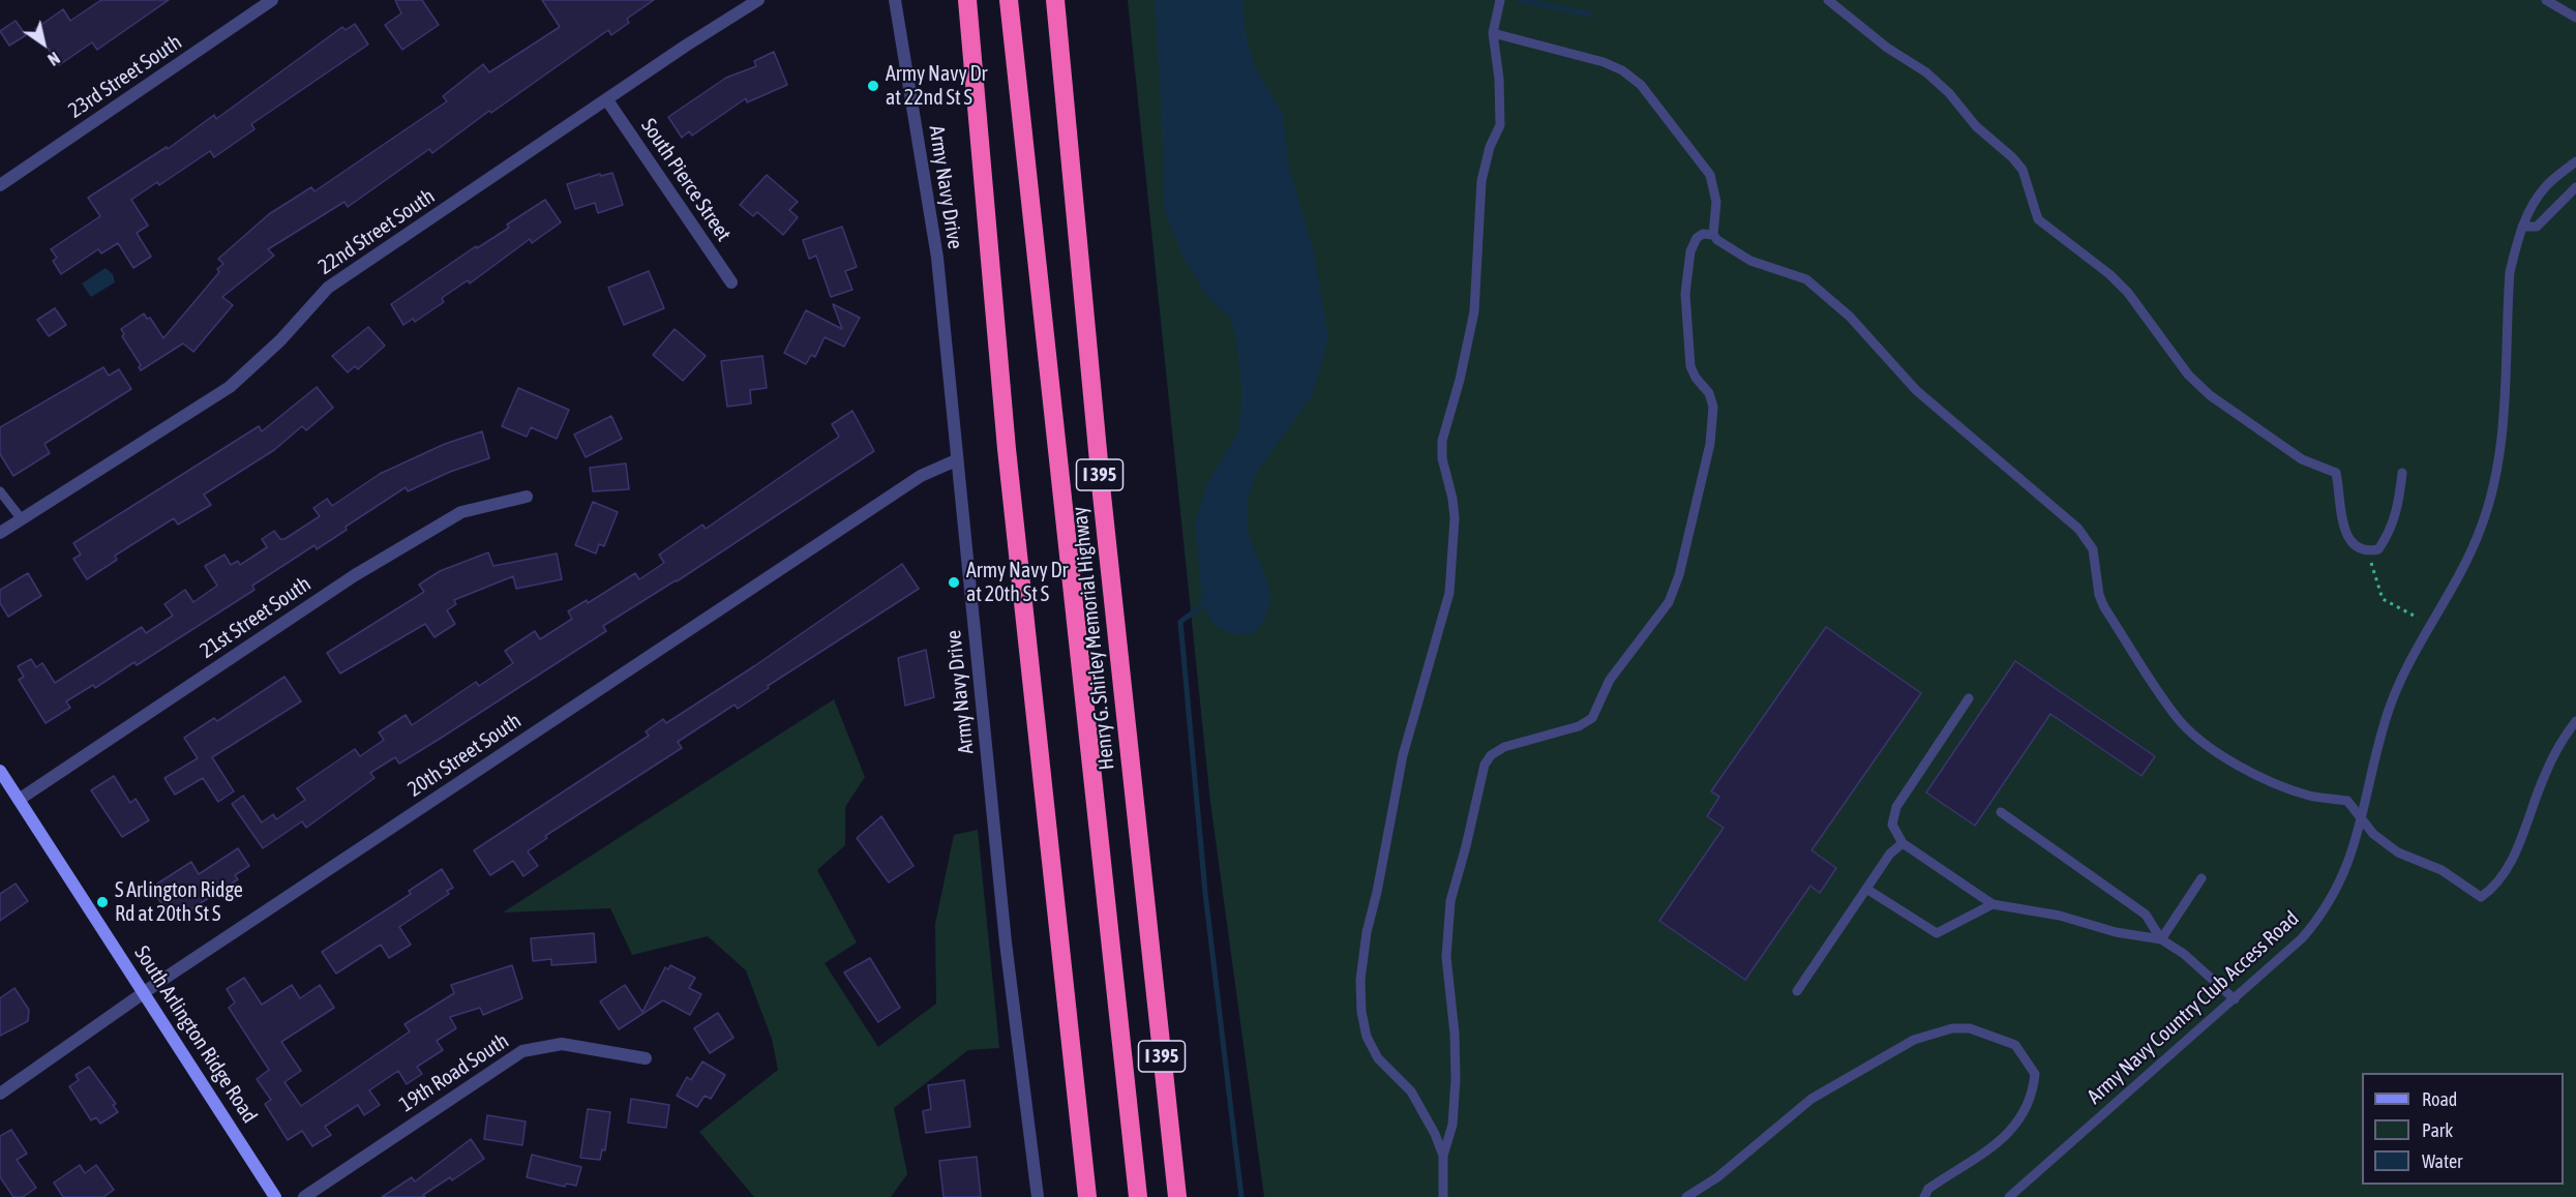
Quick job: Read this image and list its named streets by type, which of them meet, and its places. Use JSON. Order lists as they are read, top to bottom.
{
  "streets": {
    "highway": ["I 395", "Henry G. Shirley Memorial Highway"],
    "main road": ["South Arlington Ridge Road"],
    "street": [
      "23rd Street South",
      "South Pierce Street",
      "Army Navy Drive",
      "22nd Street South",
      "21st Street South",
      "20th Street South",
      "19th Road South"
    ],
    "lane": ["Army Navy Country Club Access Road"]
  },
  "crossings": [
    ["South Pierce Street", "22nd Street South"],
    ["Army Navy Drive", "20th Street South"],
    ["21st Street South", "South Arlington Ridge Road"],
    ["20th Street South", "South Arlington Ridge Road"]
  ],
  "places": ["Army Navy Dr at 22nd St S", "Army Navy Dr at 20th St S", "S Arlington Ridge Rd at 20th St S"],
  "legend": ["Road", "Park", "Water"],
  "north": "bottom right"
}
